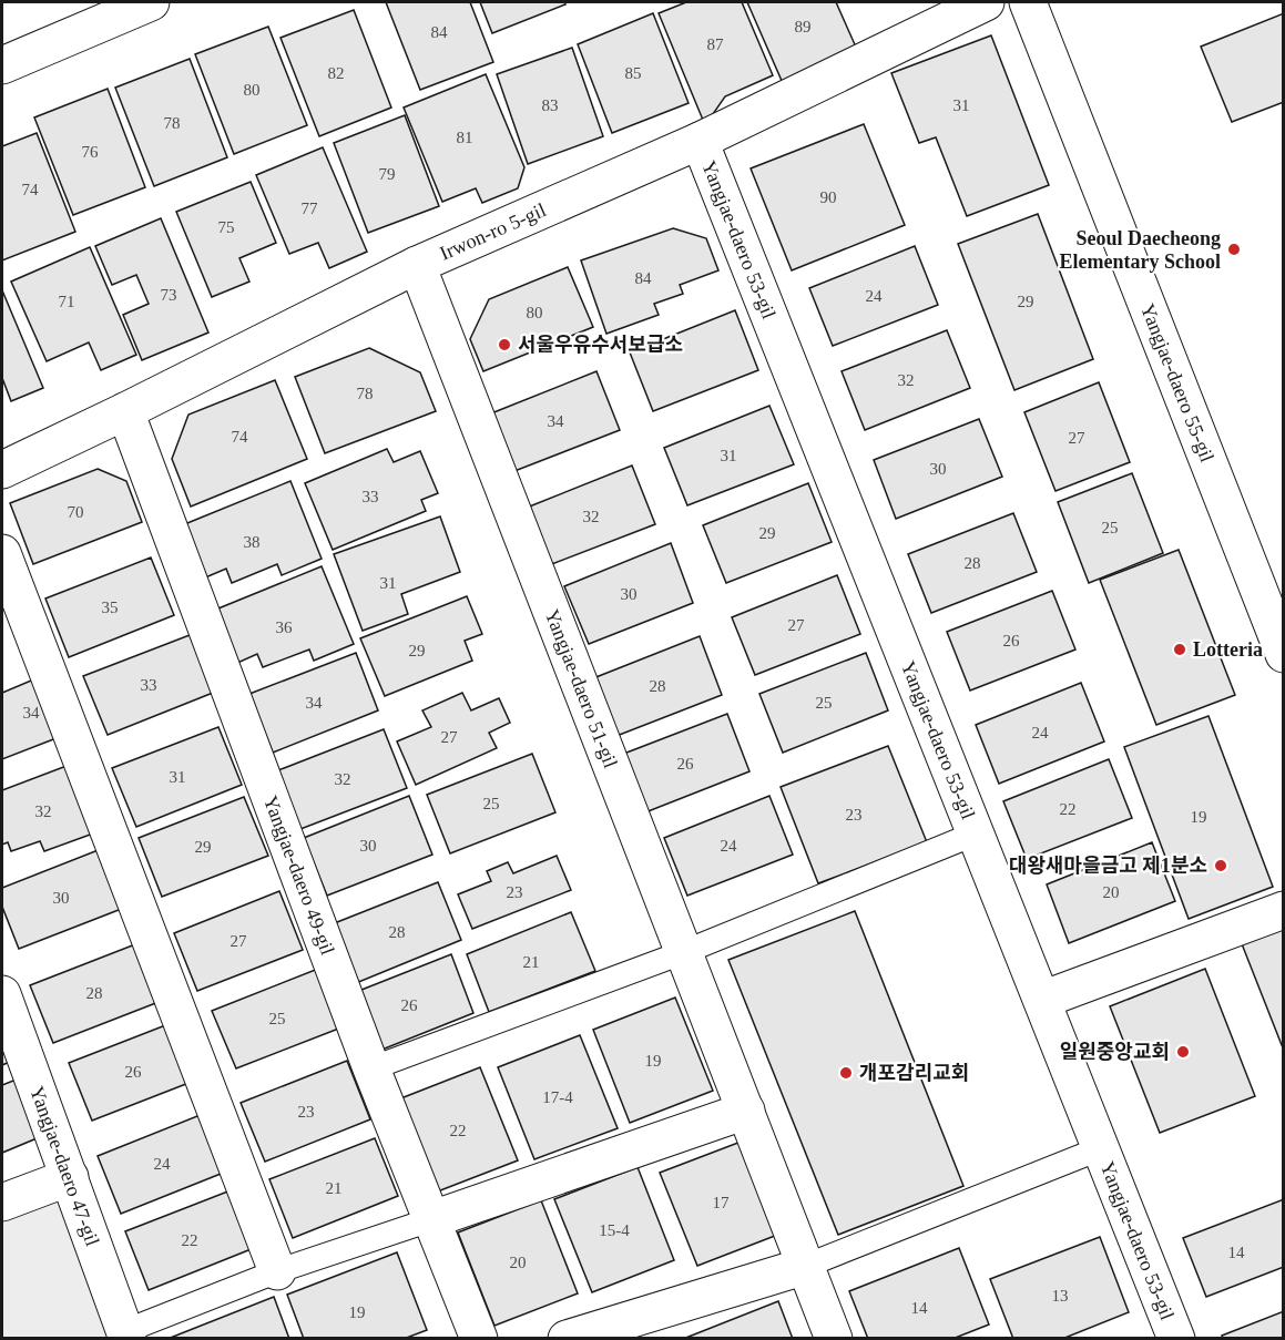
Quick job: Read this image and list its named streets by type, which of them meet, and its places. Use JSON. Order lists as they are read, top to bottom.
{
  "streets": {
    "street": [
      "Irwon-ro 5-gil",
      "Yangjae-daero 53-gil",
      "Yangjae-daero 55-gil",
      "Yangjae-daero 51-gil",
      "Yangjae-daero 49-gil",
      "Yangjae-daero 47-gil"
    ]
  },
  "crossings": [
    ["Irwon-ro 5-gil", "Yangjae-daero 53-gil"],
    ["Irwon-ro 5-gil", "Yangjae-daero 51-gil"],
    ["Irwon-ro 5-gil", "Yangjae-daero 49-gil"]
  ],
  "places": [
    "Seoul Daecheong Elementary School",
    "서울우유수서보급소",
    "Lotteria",
    "대왕새마을금고 제1분소",
    "일원중앙교회",
    "개포감리교회"
  ],
  "house_numbers": [
    "89",
    "84",
    "87",
    "82",
    "85",
    "80",
    "83",
    "31",
    "78",
    "81",
    "76",
    "79",
    "74",
    "90",
    "77",
    "75",
    "84",
    "73",
    "24",
    "71",
    "29",
    "80",
    "32",
    "78",
    "34",
    "74",
    "27",
    "31",
    "30",
    "33",
    "70",
    "32",
    "25",
    "29",
    "38",
    "28",
    "31",
    "30",
    "35",
    "27",
    "36",
    "26",
    "29",
    "33",
    "28",
    "34",
    "25",
    "34",
    "24",
    "27",
    "26",
    "31",
    "32",
    "25",
    "22",
    "32",
    "23",
    "19",
    "30",
    "24",
    "29",
    "23",
    "20",
    "30",
    "28",
    "27",
    "21",
    "28",
    "26",
    "25",
    "19",
    "26",
    "17-4",
    "23",
    "22",
    "24",
    "21",
    "17",
    "15-4",
    "22",
    "14",
    "20",
    "13",
    "14",
    "19"
  ]
}
